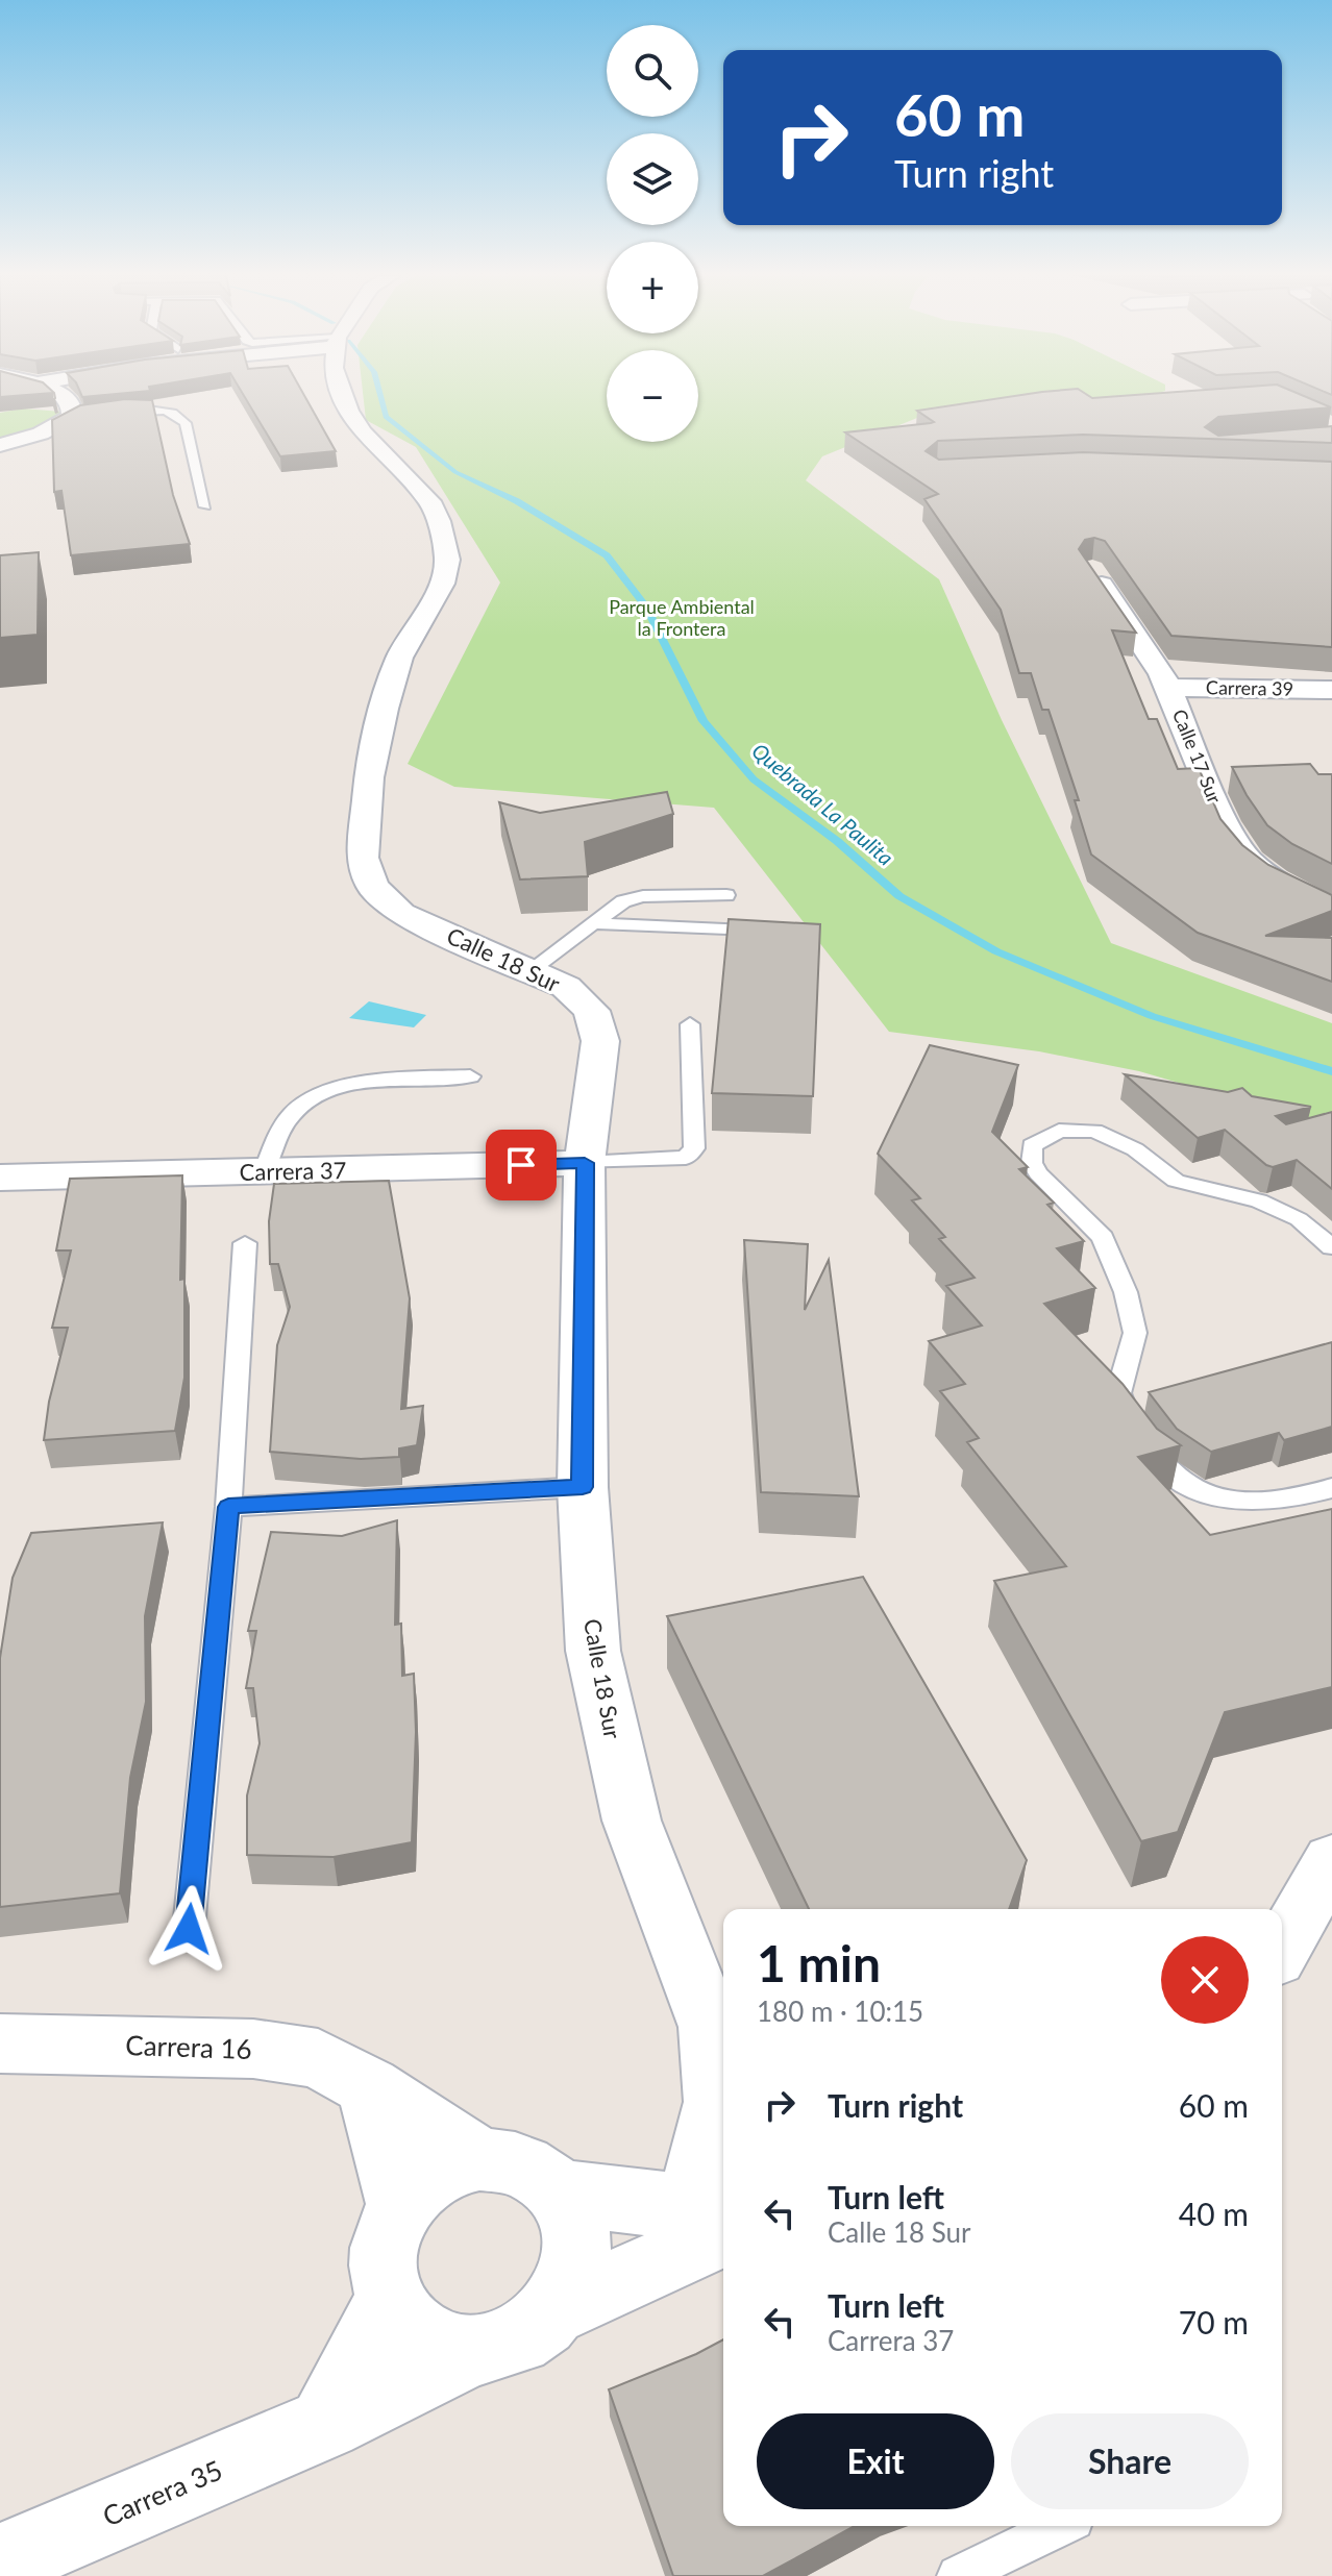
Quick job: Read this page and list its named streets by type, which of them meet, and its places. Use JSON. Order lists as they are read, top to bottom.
{
  "streets": {
    "street": [
      "Carrera 39",
      "Calle 17 Sur",
      "Calle 18 Sur",
      "Carrera 37",
      "Carrera 16",
      "Carrera 35"
    ]
  },
  "crossings": [
    ["Carrera 39", "Calle 17 Sur"],
    ["Calle 18 Sur", "Carrera 37"],
    ["Carrera 16", "Carrera 35"]
  ],
  "water": ["Quebrada La Paulita"],
  "parks": ["Parque Ambiental la Frontera"],
  "page": {
    "map_buttons": ["+", "−"],
    "turn": ["60 m", "Turn right"],
    "heading": ["1 min", "180 m · 10:15"],
    "list": [
      {
        "name": "Turn right",
        "value": "60 m"
      },
      {
        "name": "Turn left",
        "note": "Calle 18 Sur",
        "value": "40 m"
      },
      {
        "name": "Turn left",
        "note": "Carrera 37",
        "value": "70 m"
      }
    ],
    "buttons": ["Exit", "Share"]
  }
}
